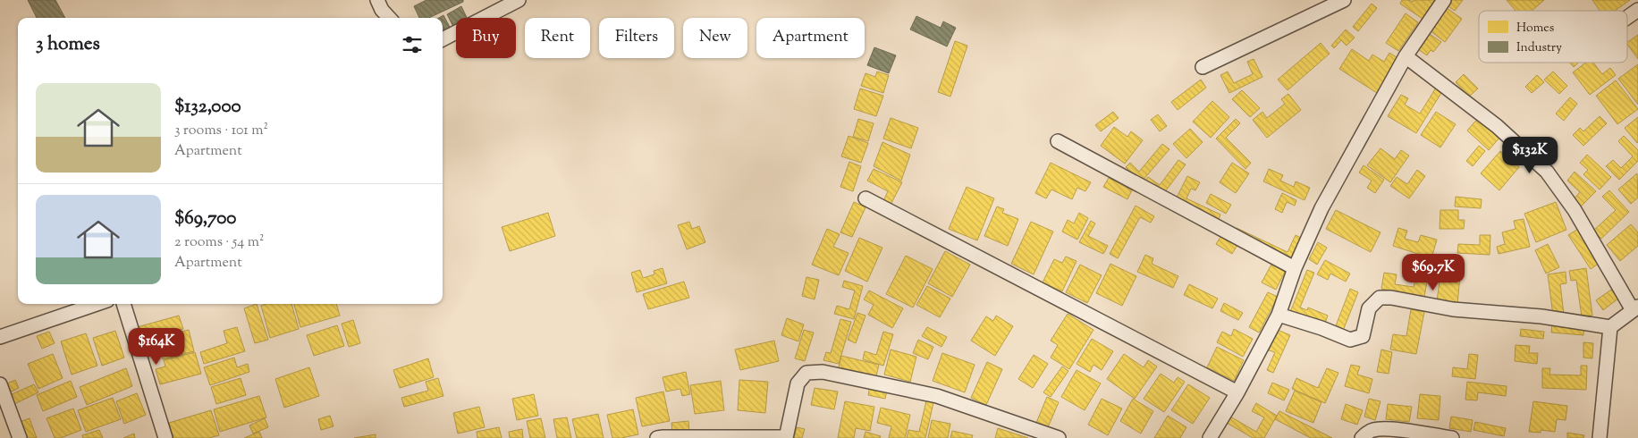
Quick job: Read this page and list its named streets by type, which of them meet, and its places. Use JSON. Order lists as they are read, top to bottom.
{
  "legend": ["Homes", "Industry"],
  "page": {
    "chip": [
      "Buy",
      "Rent",
      "Filters",
      "New",
      "Apartment"
    ],
    "heading": "3 homes",
    "list": [
      {
        "name": "$132,000",
        "note": "3 rooms · 101 m² · Apartment"
      },
      {
        "name": "$69,700",
        "note": "2 rooms · 54 m² · Apartment"
      }
    ],
    "price": ["$132K", "$69.7K", "$164K"]
  }
}
